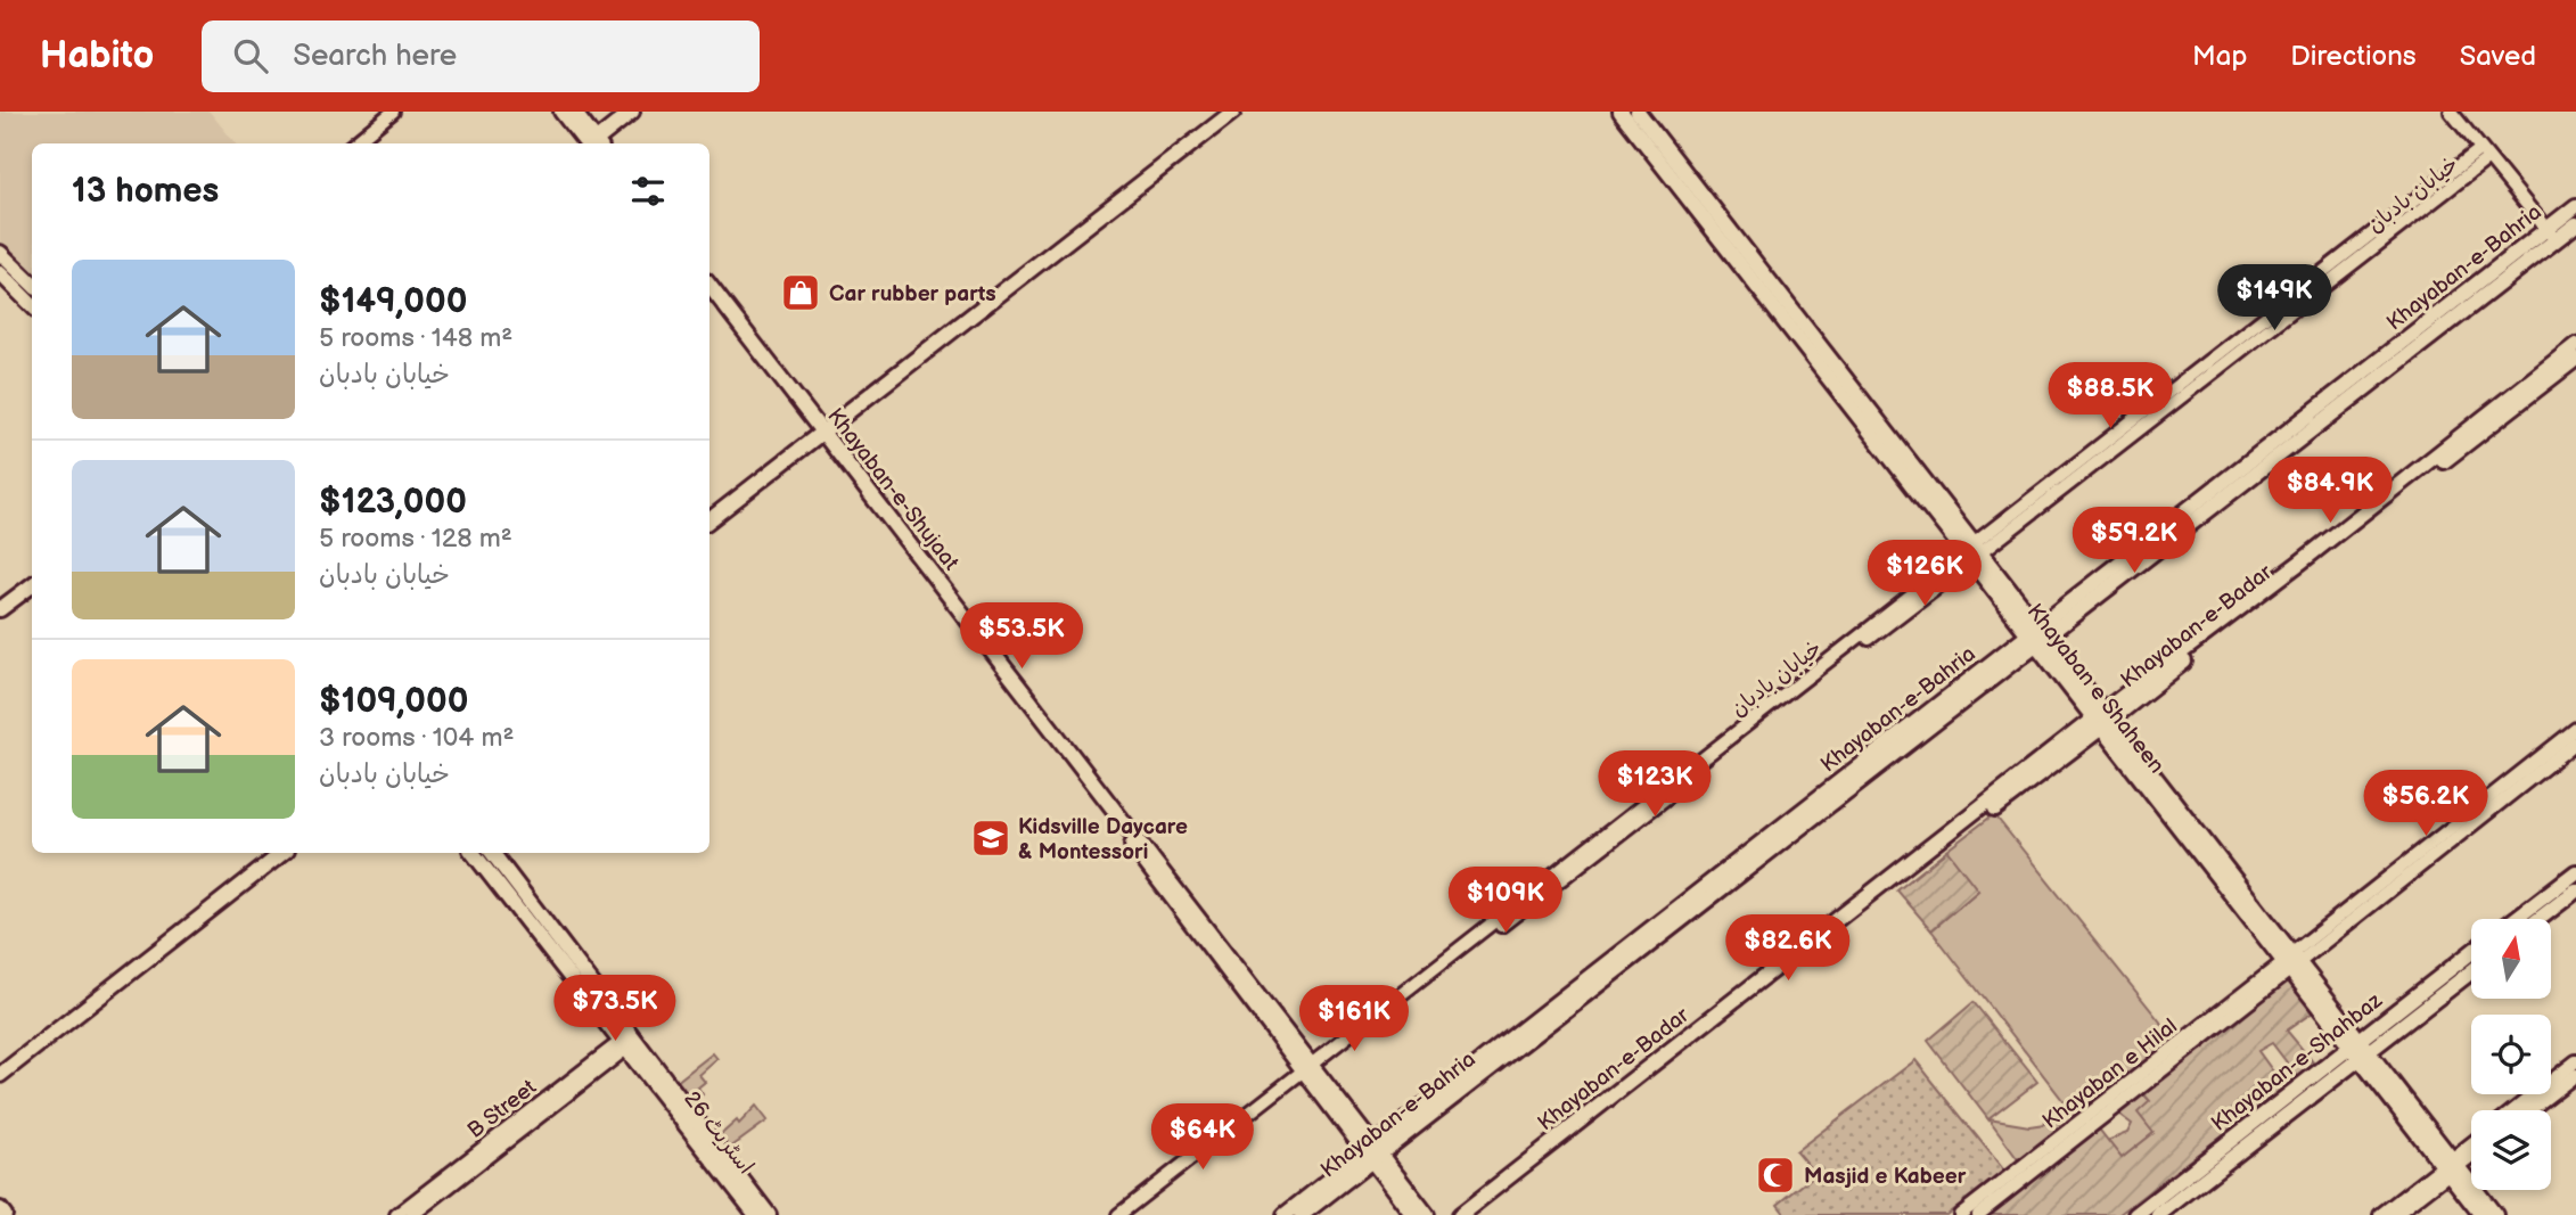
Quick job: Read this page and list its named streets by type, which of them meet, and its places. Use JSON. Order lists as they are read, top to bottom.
{
  "streets": {
    "main road": [
      "Khayaban-e-Bahria",
      "Khayaban-e-Shujaat",
      "Khayaban-e-Badar",
      "Khayaban e Shaheen",
      "Khayaban-e-Shahbaz",
      "اسٹریٹ 26"
    ],
    "street": ["خیابان بادبان", "Khayaban e Hilal", "B Street"]
  },
  "crossings": [
    ["خیابان بادبان", "Khayaban-e-Shujaat"],
    ["خیابان بادبان", "Khayaban e Shaheen"],
    ["Khayaban-e-Bahria", "Khayaban-e-Shujaat"],
    ["Khayaban-e-Bahria", "Khayaban e Shaheen"],
    ["Khayaban-e-Badar", "Khayaban e Shaheen"],
    ["Khayaban e Shaheen", "Khayaban-e-Shahbaz"],
    ["Khayaban e Shaheen", "Khayaban e Hilal"],
    ["B Street", "اسٹریٹ 26"]
  ],
  "places": {
    "shop": ["Car rubber parts"],
    "school or university": ["Kidsville Daycare & Montessori"],
    "mosque": ["Masjid e Kabeer"]
  },
  "north": "top",
  "page": {
    "header": "Habito",
    "search": "Search here",
    "nav": ["Map", "Directions", "Saved"],
    "heading": "13 homes",
    "list": [
      {
        "name": "$149,000",
        "note": "5 rooms · 148 m² · خیابان بادبان"
      },
      {
        "name": "$123,000",
        "note": "5 rooms · 128 m² · خیابان بادبان"
      },
      {
        "name": "$109,000",
        "note": "3 rooms · 104 m² · خیابان بادبان"
      }
    ],
    "price": [
      "$149K",
      "$88.5K",
      "$84.9K",
      "$59.2K",
      "$126K",
      "$53.5K",
      "$123K",
      "$56.2K",
      "$109K",
      "$82.6K",
      "$73.5K",
      "$161K",
      "$64K"
    ]
  }
}
